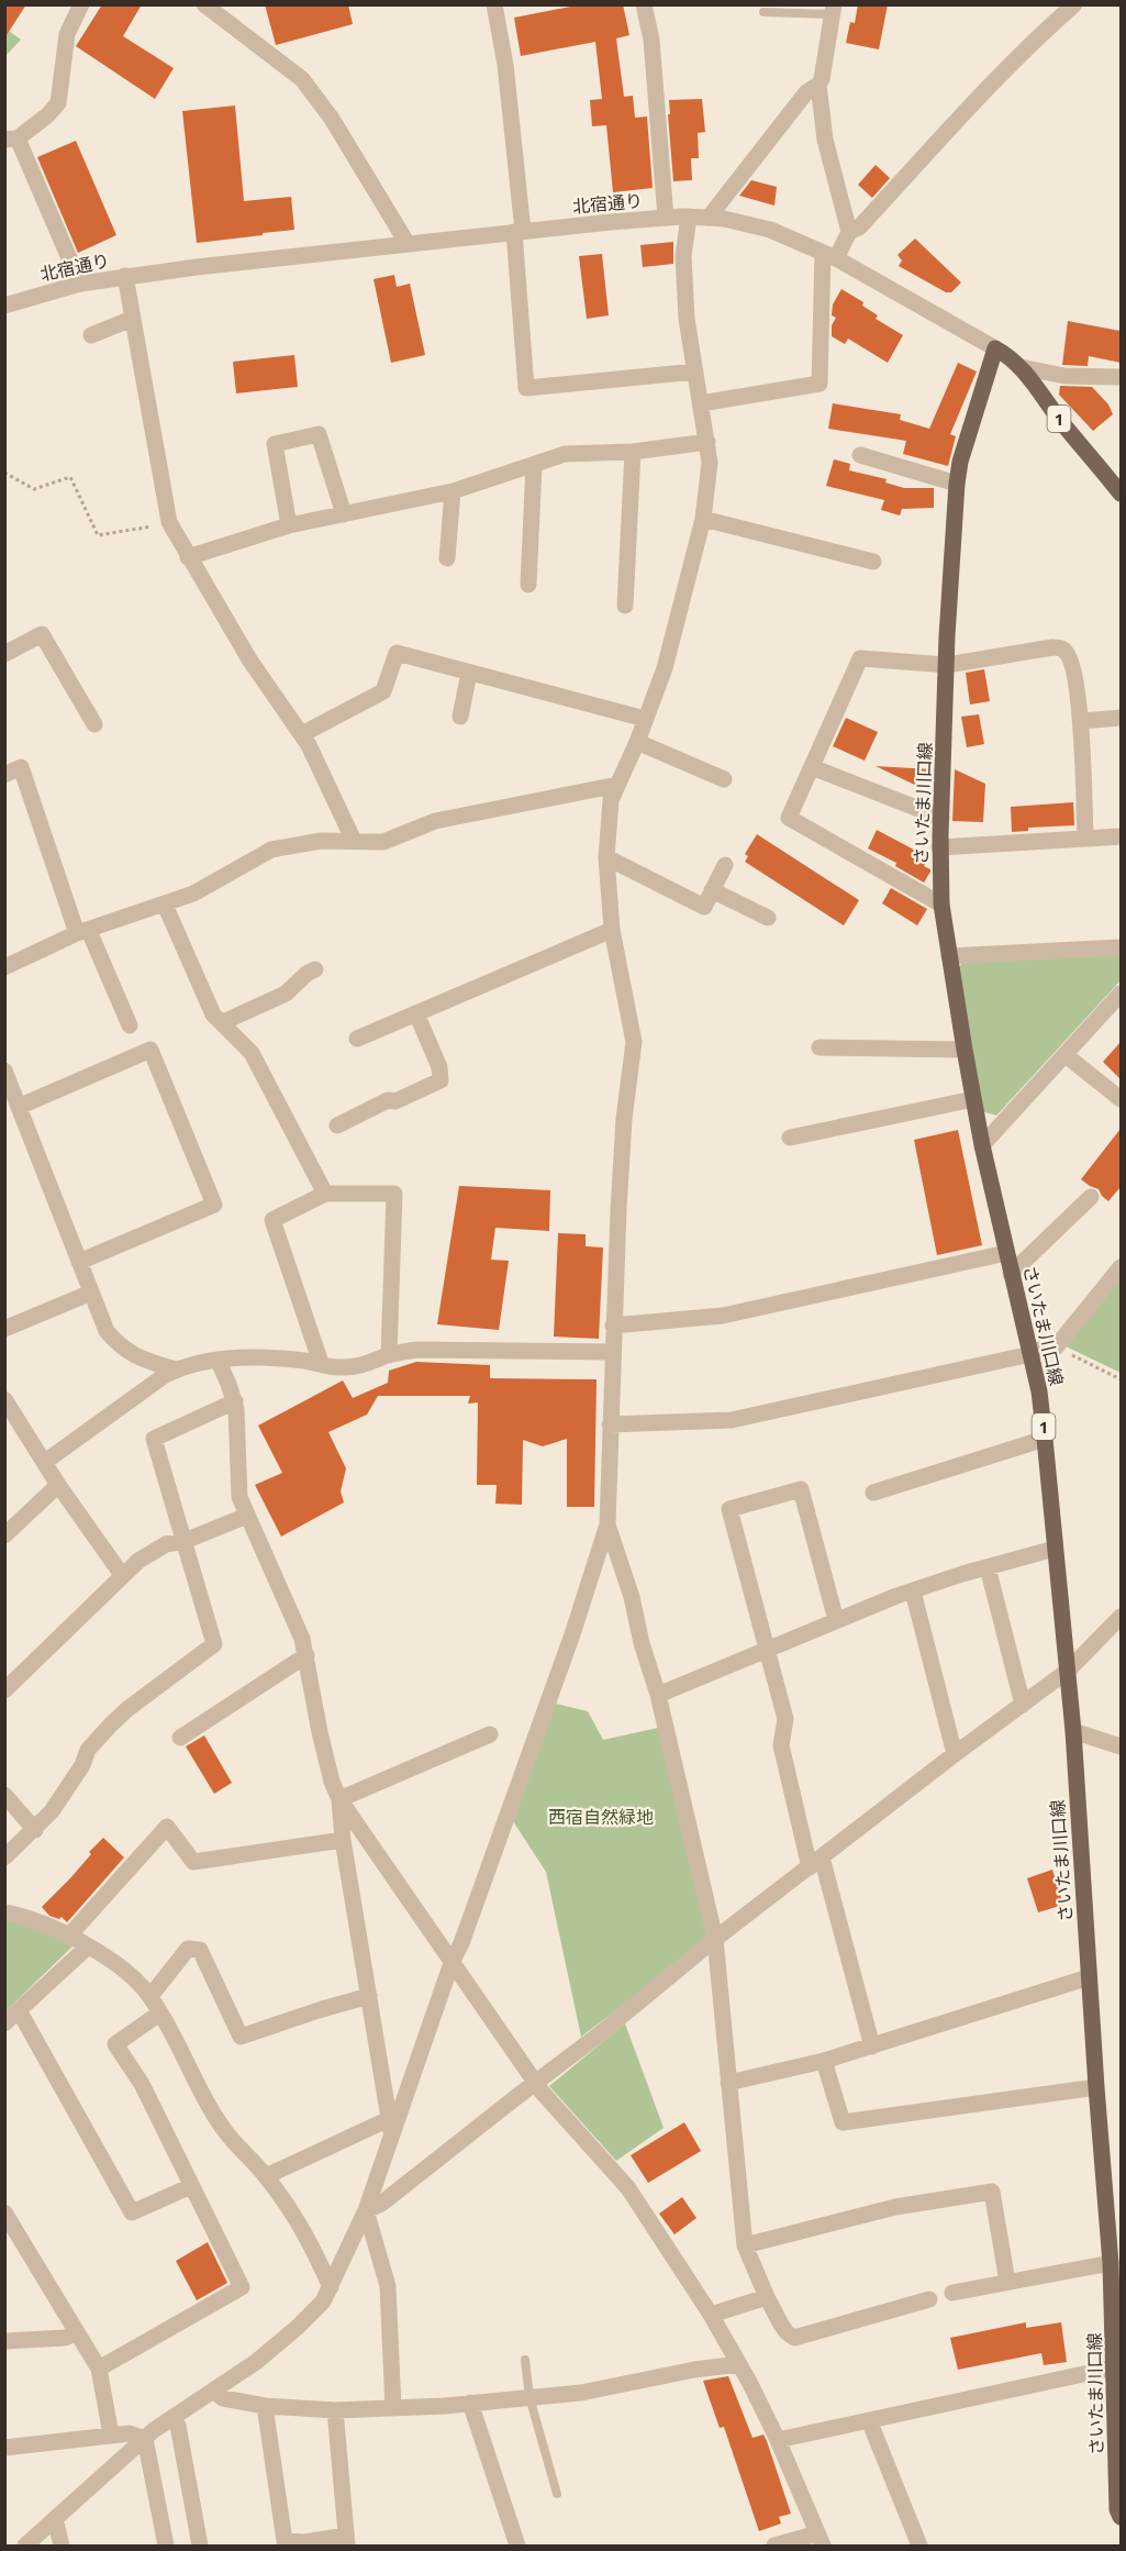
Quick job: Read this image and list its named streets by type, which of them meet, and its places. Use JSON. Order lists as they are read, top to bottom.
{
  "streets": {
    "main road": ["北宿通り", "1", "さいたま川口線"]
  },
  "crossings": [
    ["北宿通り", "さいたま川口線"]
  ],
  "parks": ["西宿自然緑地"]
}
